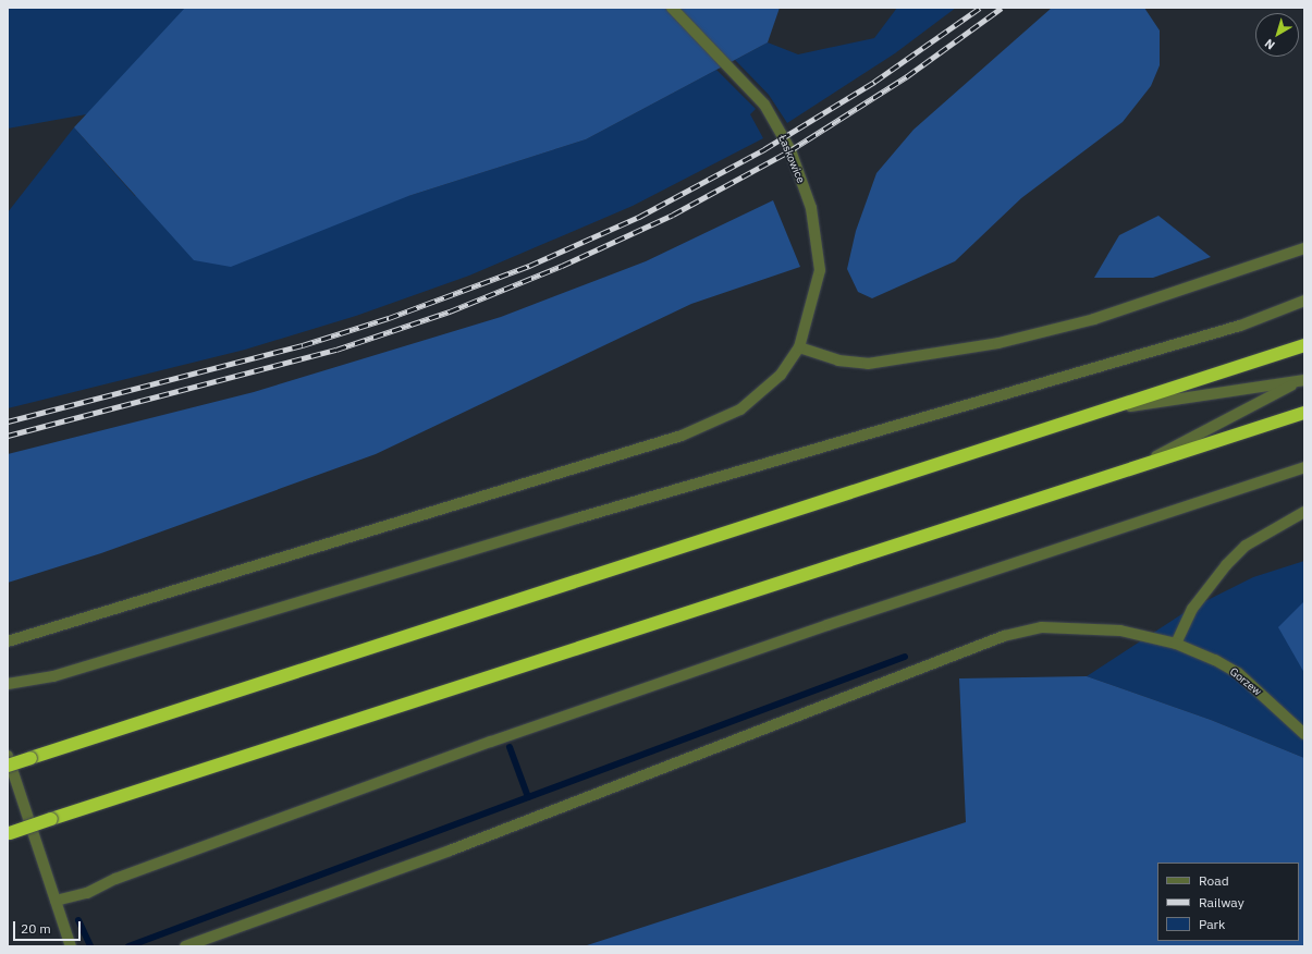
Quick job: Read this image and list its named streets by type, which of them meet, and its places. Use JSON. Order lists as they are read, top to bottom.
{
  "streets": {
    "street": ["Łaskowice", "Gorzew"]
  },
  "legend": ["Road", "Railway", "Park"],
  "scale_bar": "20 m",
  "north": "bottom left"
}
